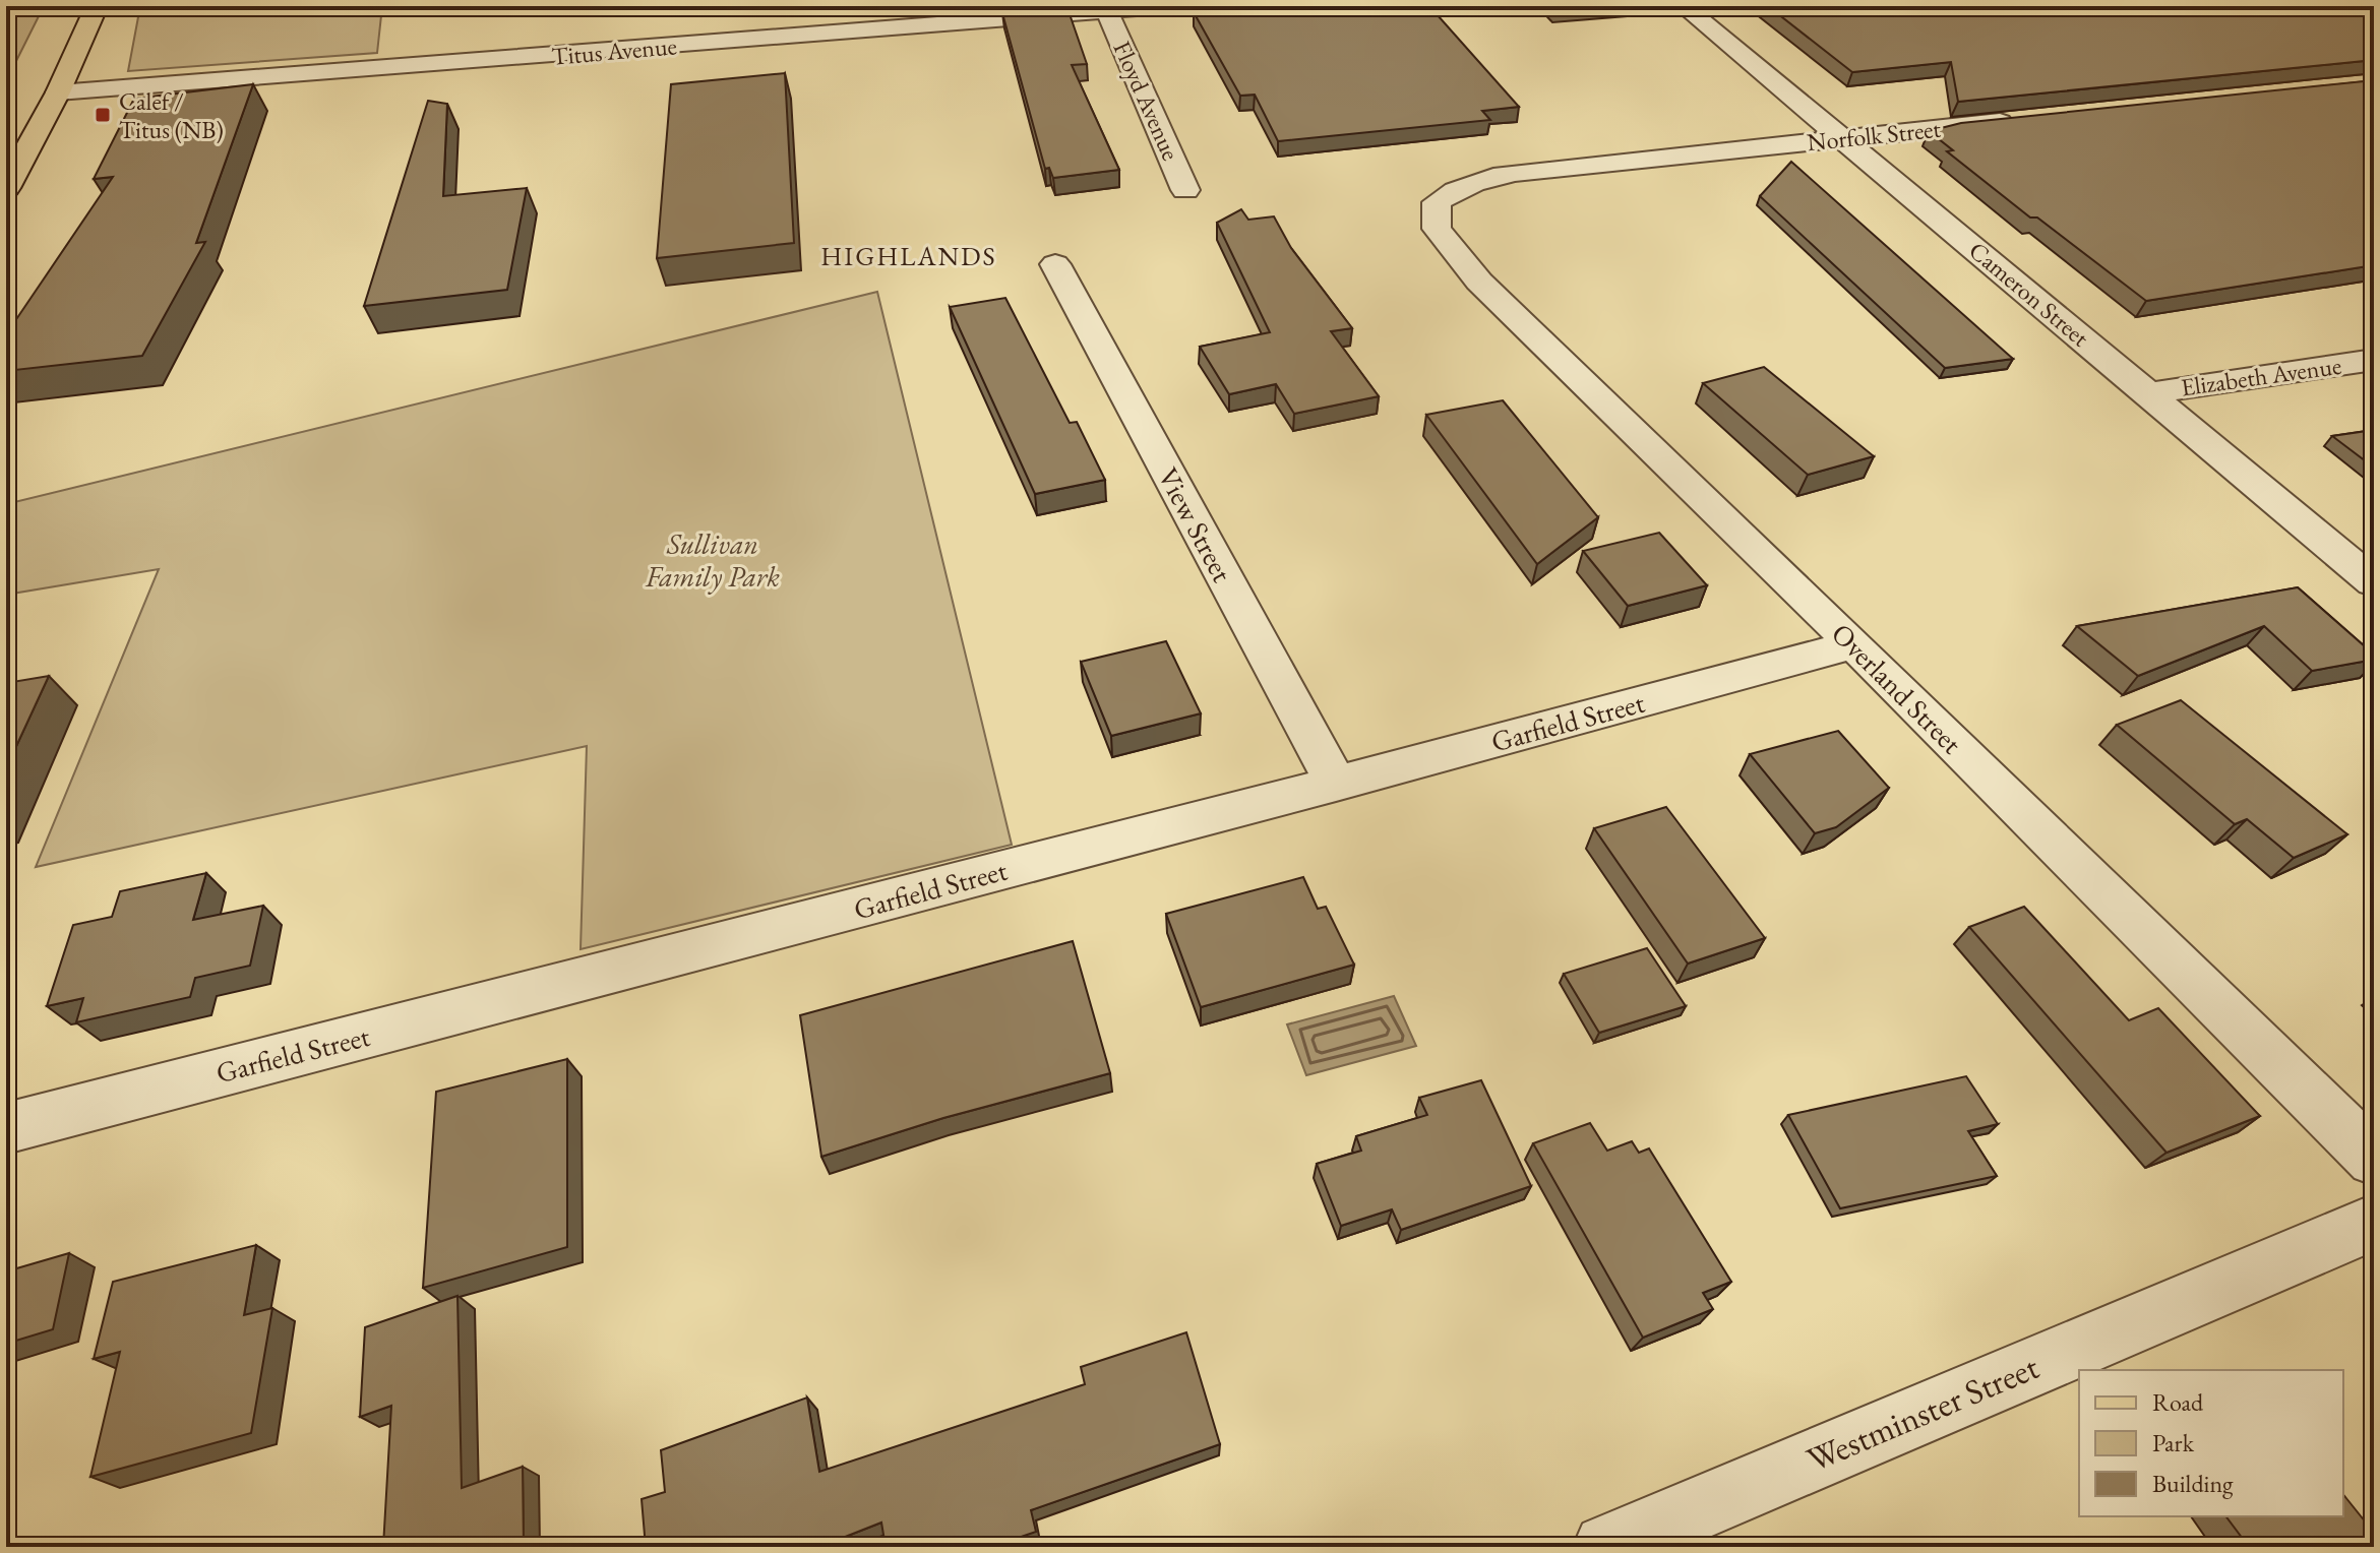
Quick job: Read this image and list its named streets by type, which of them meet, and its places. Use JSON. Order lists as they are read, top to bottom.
{
  "streets": {
    "street": [
      "Titus Avenue",
      "Floyd Avenue",
      "Norfolk Street",
      "Cameron Street",
      "Elizabeth Avenue",
      "View Street",
      "Overland Street",
      "Garfield Street",
      "Westminster Street"
    ]
  },
  "crossings": [
    ["Titus Avenue", "Floyd Avenue"],
    ["Norfolk Street", "Cameron Street"],
    ["Norfolk Street", "Overland Street"],
    ["Cameron Street", "Elizabeth Avenue"],
    ["View Street", "Garfield Street"],
    ["Overland Street", "Garfield Street"]
  ],
  "districts": ["HIGHLANDS"],
  "parks": ["Sullivan Family Park"],
  "places": {
    "transit": ["Calef / Titus (NB)"]
  },
  "legend": ["Road", "Park", "Building"]
}
